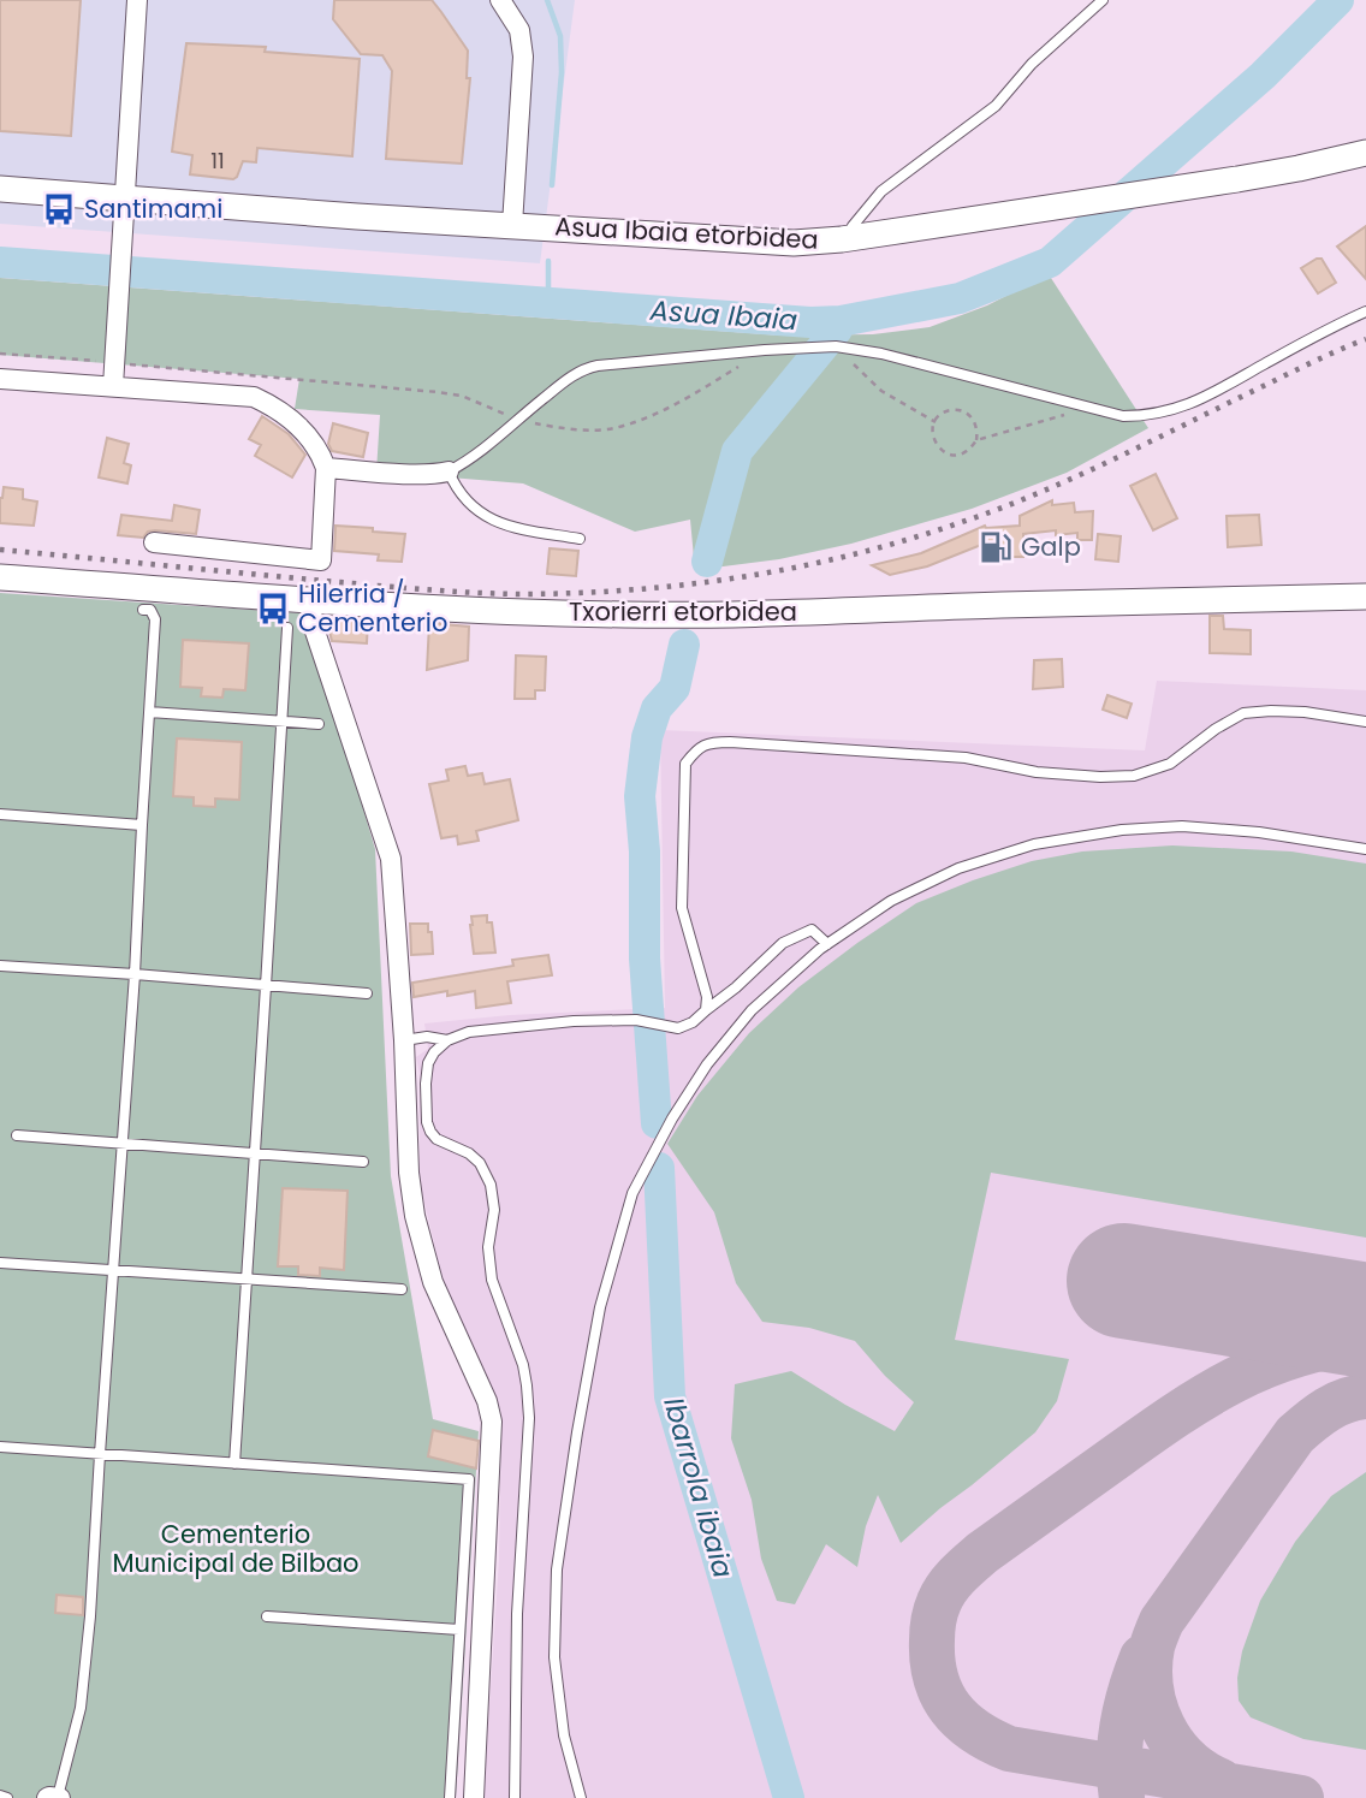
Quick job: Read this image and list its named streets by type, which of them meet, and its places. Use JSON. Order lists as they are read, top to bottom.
{
  "streets": {
    "street": ["Asua Ibaia etorbidea", "Txorierri etorbidea"]
  },
  "water": ["Asua Ibaia", "Ibarrola ibaia"],
  "parks": ["Cementerio Municipal de Bilbao"],
  "places": {
    "bus stop": ["Santimami", "Hilerria / Cementerio"],
    "fuel station": ["Galp"]
  },
  "house_numbers": ["11"]
}
